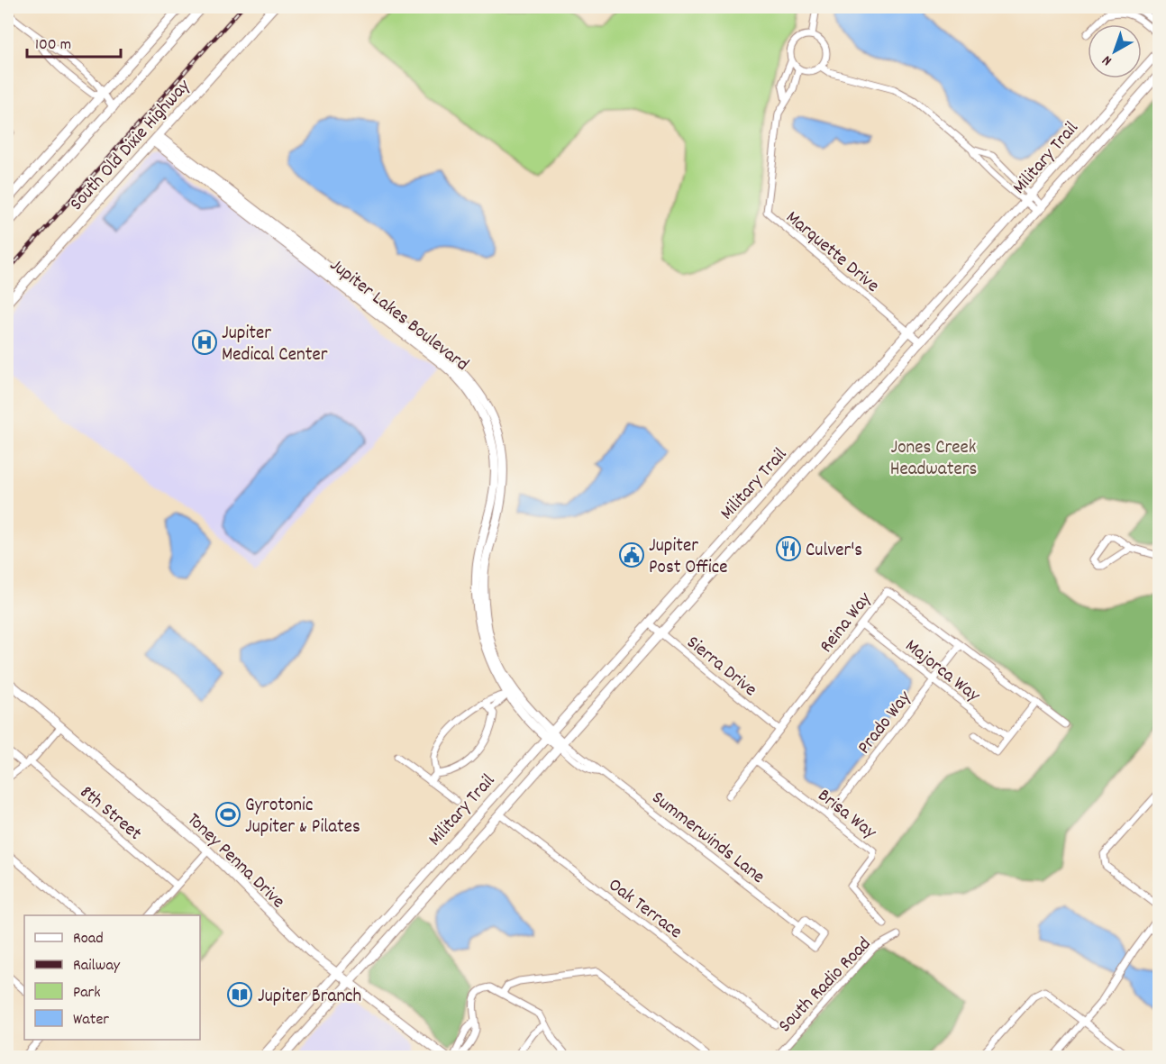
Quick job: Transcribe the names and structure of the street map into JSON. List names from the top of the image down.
{
  "streets": {
    "main road": [
      "South Old Dixie Highway",
      "Military Trail",
      "Jupiter Lakes Boulevard",
      "Toney Penna Drive"
    ],
    "street": [
      "Marquette Drive",
      "Reina Way",
      "Sierra Drive",
      "Majorca Way",
      "Prado Way",
      "8th Street",
      "Brisa Way",
      "Summerwinds Lane",
      "Oak Terrace",
      "South Radio Road"
    ]
  },
  "crossings": [
    ["South Old Dixie Highway", "Jupiter Lakes Boulevard"],
    ["Military Trail", "Marquette Drive"],
    ["Military Trail", "Jupiter Lakes Boulevard"],
    ["Military Trail", "Sierra Drive"],
    ["Military Trail", "Summerwinds Lane"],
    ["Military Trail", "Toney Penna Drive"],
    ["Military Trail", "Oak Terrace"],
    ["Jupiter Lakes Boulevard", "Summerwinds Lane"],
    ["Reina Way", "Sierra Drive"],
    ["Reina Way", "Majorca Way"],
    ["Reina Way", "Prado Way"],
    ["Reina Way", "Brisa Way"],
    ["Majorca Way", "Prado Way"],
    ["Prado Way", "Brisa Way"]
  ],
  "parks": ["Jones Creek Headwaters"],
  "places": {
    "hospital": ["Jupiter Medical Center"],
    "restaurant": ["Culver's"],
    "public building": ["Jupiter Post Office"],
    "sports": ["Gyrotonic Jupiter & Pilates"],
    "library": ["Jupiter Branch"]
  },
  "legend": [
    "Road",
    "Railway",
    "Park",
    "Water"
  ],
  "scale_bar": "100 m",
  "north": "bottom left"
}
